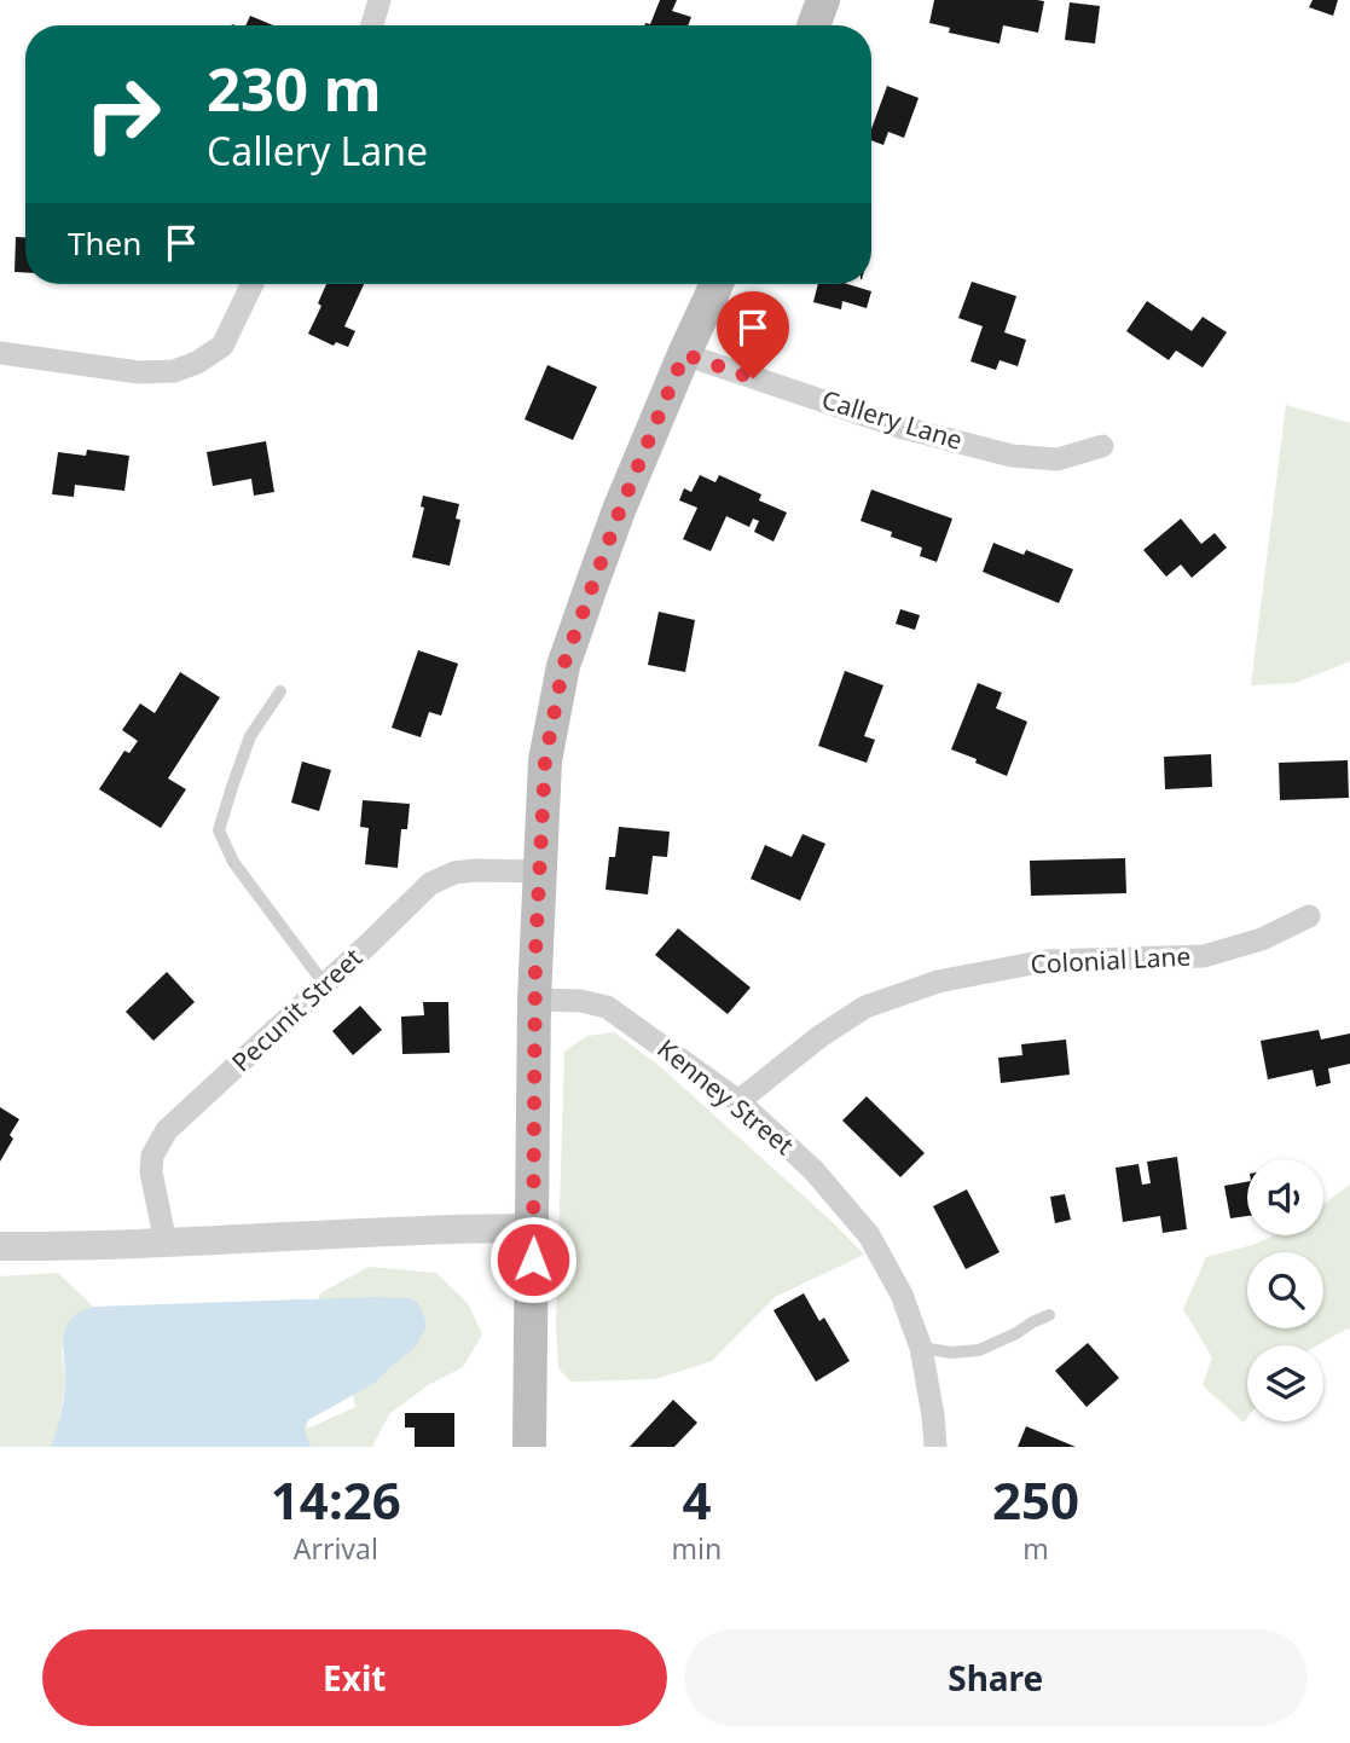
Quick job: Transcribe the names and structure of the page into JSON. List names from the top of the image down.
{
  "streets": {
    "street": [
      "Callery Lane",
      "Colonial Lane",
      "Pecunit Street",
      "Kenney Street"
    ]
  },
  "crossings": [
    ["Colonial Lane", "Kenney Street"]
  ],
  "page": {
    "turn": ["230 m", "Callery Lane"],
    "then": "Then",
    "eta": [
      "14:26",
      "Arrival",
      "4",
      "min",
      "250",
      "m"
    ],
    "buttons": ["Exit", "Share"]
  }
}
